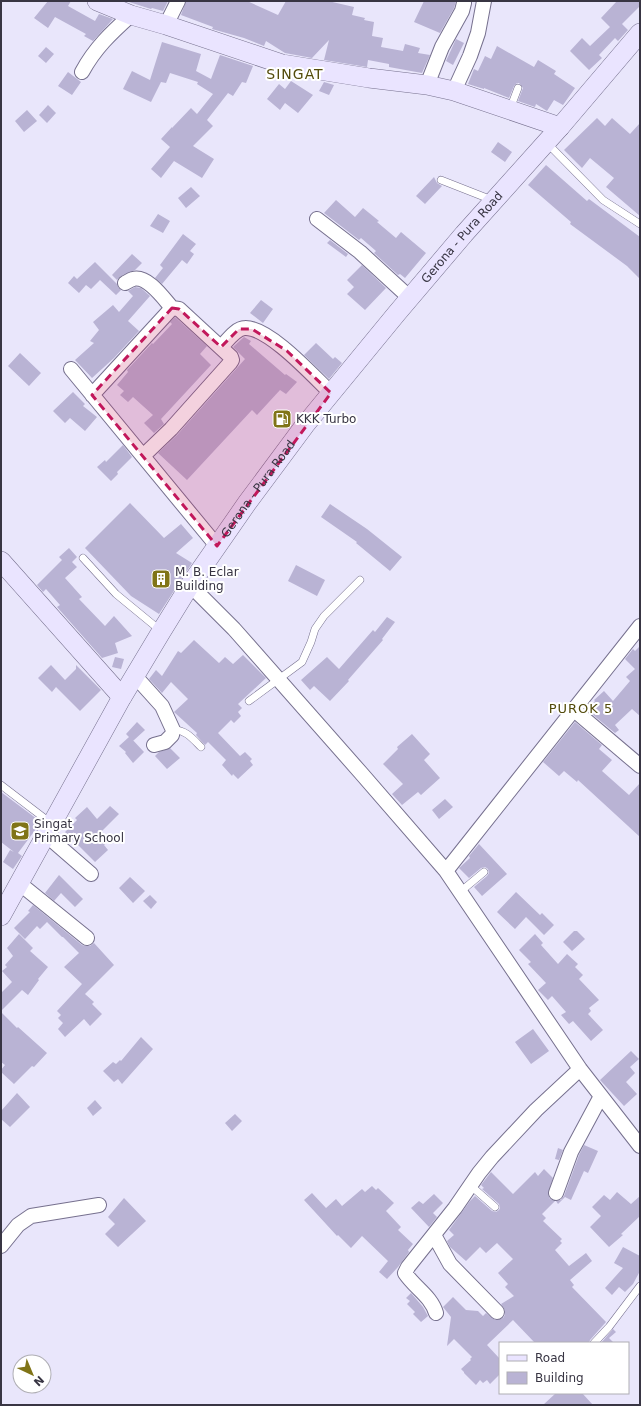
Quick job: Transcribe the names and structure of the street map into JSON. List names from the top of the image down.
{
  "streets": {
    "main road": ["Gerona - Pura Road"]
  },
  "districts": ["SINGAT", "PUROK 5"],
  "places": {
    "fuel station": ["KKK Turbo"],
    "building": ["M. B. Eclar Building"],
    "school or university": ["Singat Primary School"]
  },
  "legend": ["Road", "Building"],
  "north": "bottom right"
}
